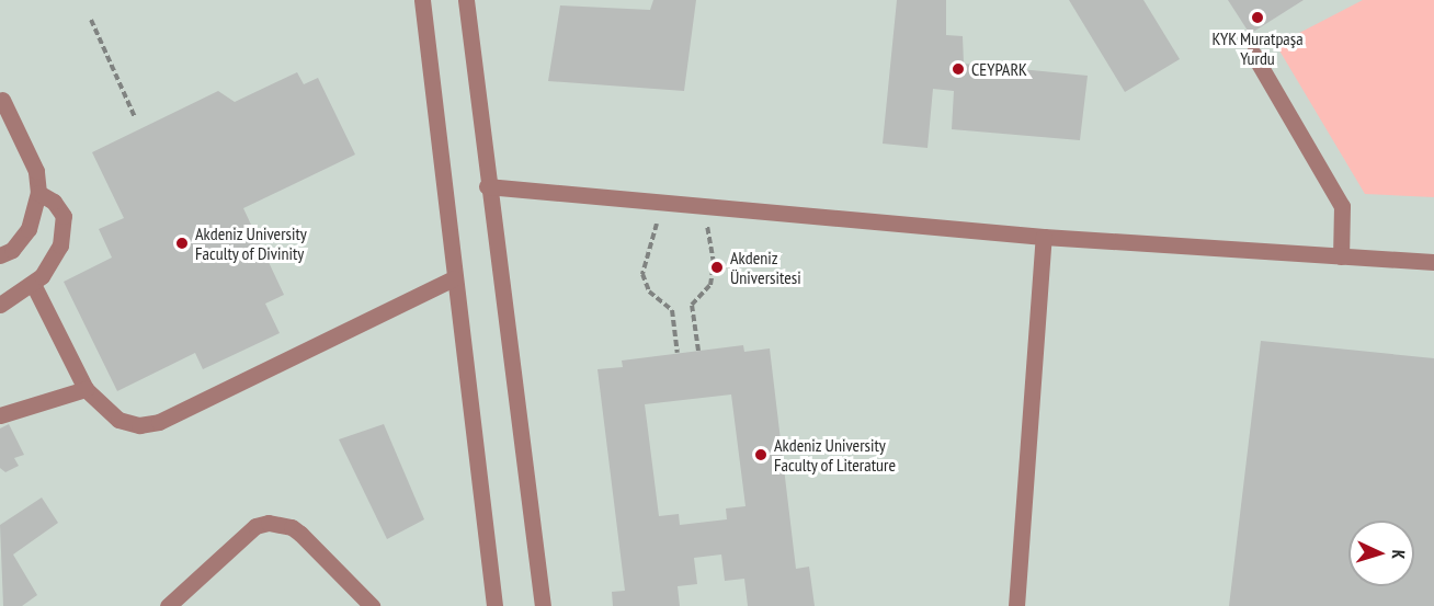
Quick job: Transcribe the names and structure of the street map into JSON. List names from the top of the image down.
{
  "places": [
    "KYK Muratpaşa Yurdu",
    "CEYPARK",
    "Akdeniz University Faculty of Divinity",
    "Akdeniz Üniversitesi",
    "Akdeniz University Faculty of Literature"
  ],
  "north": "right"
}
